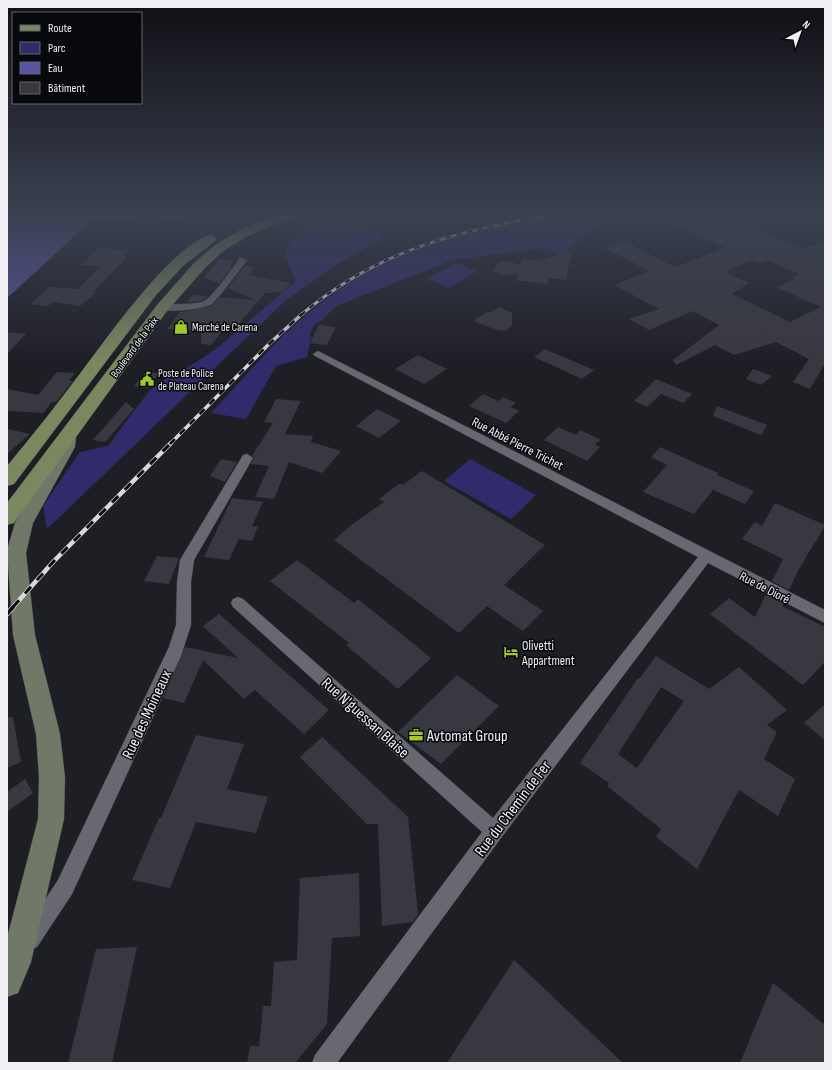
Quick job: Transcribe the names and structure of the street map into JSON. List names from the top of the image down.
{
  "streets": {
    "main road": ["Boulevard de la Paix"],
    "street": [
      "Rue Abbé Pierre Trichet",
      "Rue de Dioré",
      "Rue des Moineaux",
      "Rue N'guessan Blaise",
      "Rue du Chemin de Fer"
    ]
  },
  "crossings": [
    ["Rue Abbé Pierre Trichet", "Rue de Dioré"],
    ["Rue Abbé Pierre Trichet", "Rue du Chemin de Fer"],
    ["Rue de Dioré", "Rue du Chemin de Fer"],
    ["Rue N'guessan Blaise", "Rue du Chemin de Fer"]
  ],
  "places": {
    "shop": ["Marché de Carena"],
    "public building": ["Poste de Police de Plateau Carena"],
    "hotel": ["Olivetti Appartment"],
    "office": ["Avtomat Group"]
  },
  "legend": [
    "Route",
    "Parc",
    "Eau",
    "Bâtiment"
  ],
  "north": "top right"
}
